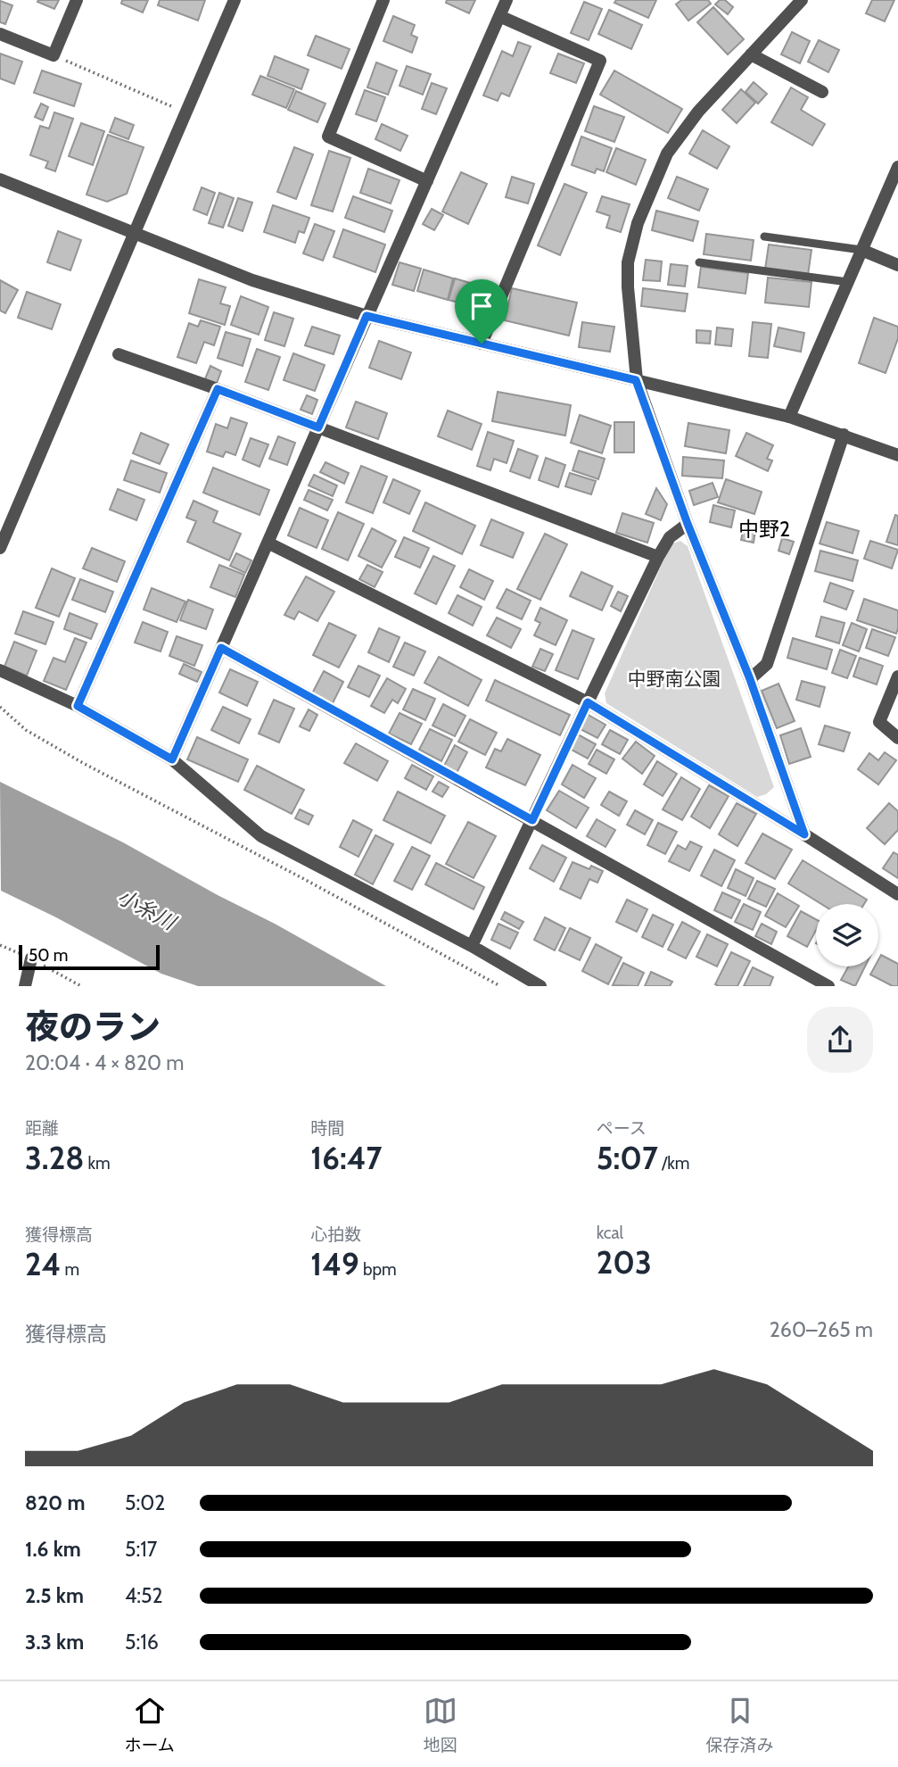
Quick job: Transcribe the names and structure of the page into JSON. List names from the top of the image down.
{
  "districts": ["中野2"],
  "water": ["小糸川"],
  "parks": ["中野南公園"],
  "scale_bar": "50 m",
  "page": {
    "scale": "50 m",
    "heading": ["夜のラン", "20:04 · 4 × 820 m"],
    "stats": [
      ["距離", "3.28 km"],
      ["時間", "16:47"],
      ["ペース", "5:07 /km"],
      ["獲得標高", "24 m"],
      ["心拍数", "149 bpm"],
      ["kcal", "203"]
    ],
    "chart": ["獲得標高", "260–265 m"],
    "list": [
      {
        "name": "820 m",
        "note": "5:02"
      },
      {
        "name": "1.6 km",
        "note": "5:17"
      },
      {
        "name": "2.5 km",
        "note": "4:52"
      },
      {
        "name": "3.3 km",
        "note": "5:16"
      }
    ],
    "tabs": ["ホーム", "地図", "保存済み"]
  }
}
